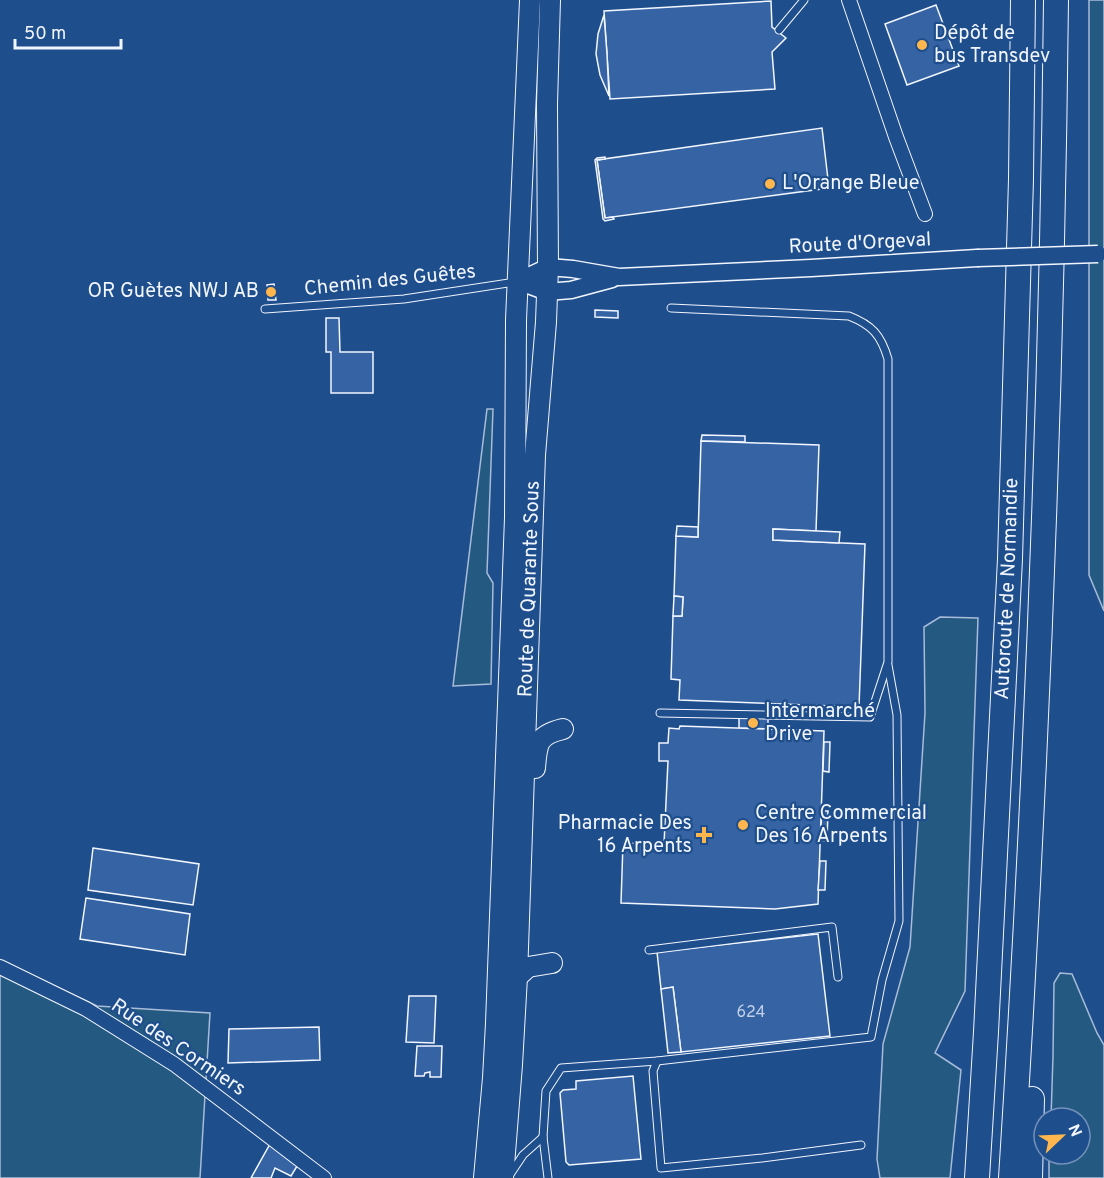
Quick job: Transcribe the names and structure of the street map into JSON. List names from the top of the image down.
{
  "streets": {
    "highway": ["Autoroute de Normandie"],
    "main road": ["Route de Quarante Sous"],
    "street": ["Route d'Orgeval", "Rue des Cormiers"],
    "lane": ["Chemin des Guêtes"]
  },
  "crossings": [
    ["Route d'Orgeval", "Route de Quarante Sous"],
    ["Chemin des Guêtes", "Route de Quarante Sous"]
  ],
  "places": {
    "other": [
      "Dépôt de bus Transdev",
      "L'Orange Bleue",
      "OR Guètes NWJ AB",
      "Intermarché Drive",
      "Centre Commercial Des 16 Arpents"
    ],
    "health": ["Pharmacie Des 16 Arpents"]
  },
  "house_numbers": ["624"],
  "scale_bar": "50 m",
  "north": "top right"
}
